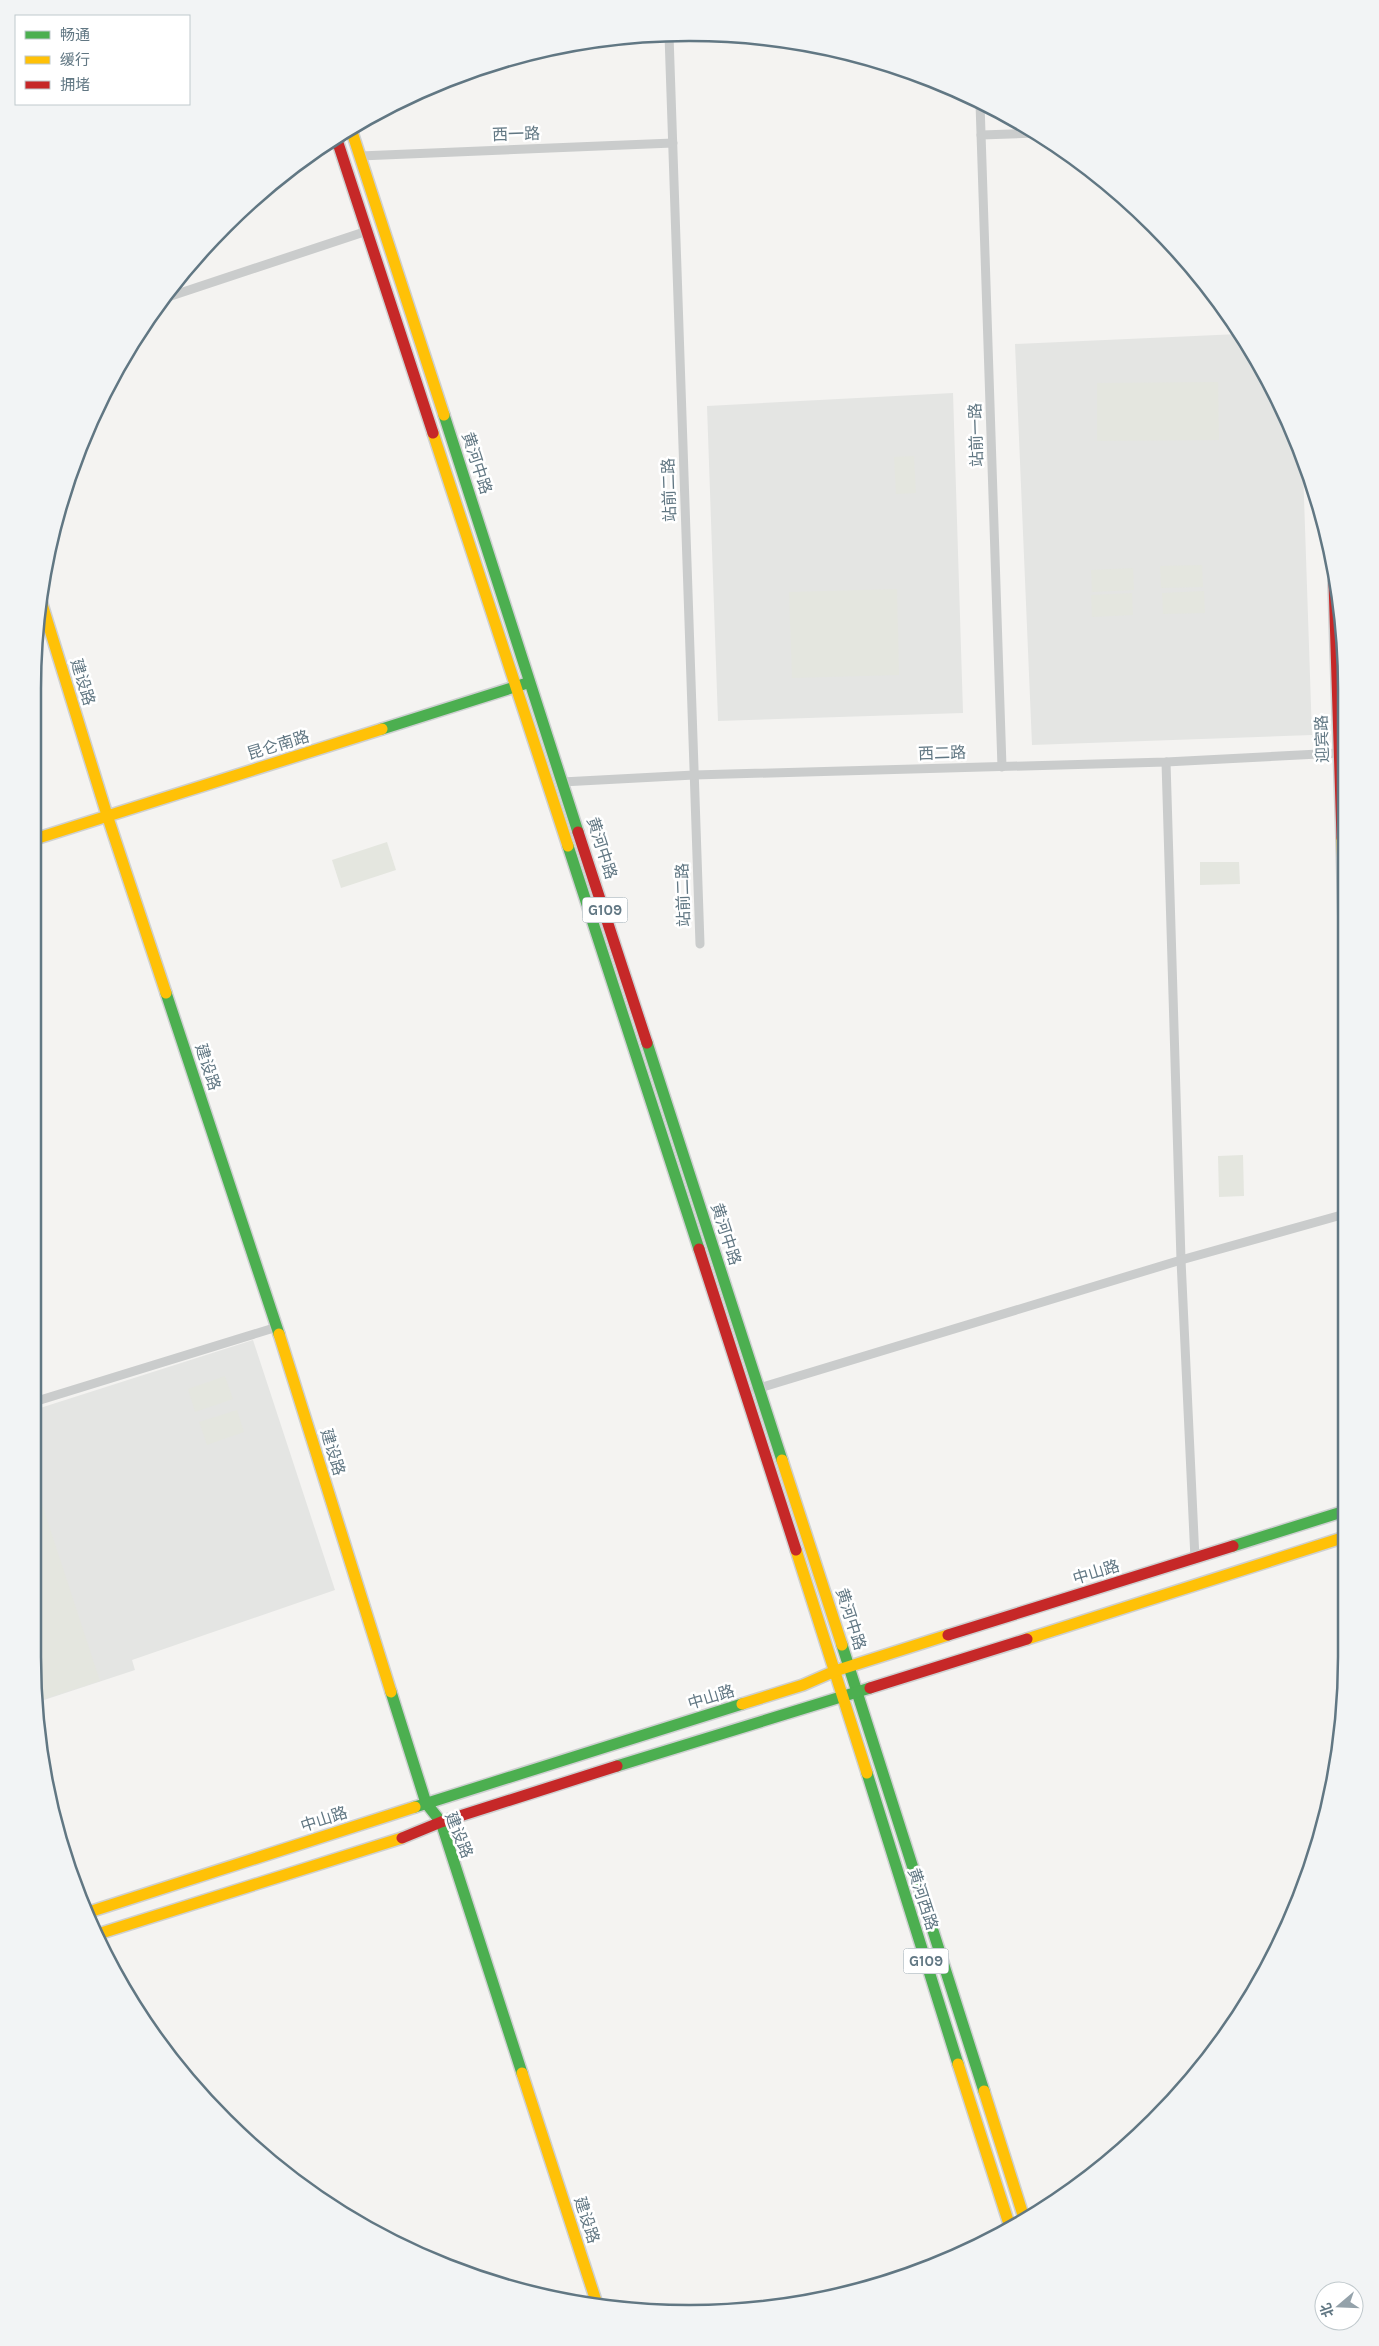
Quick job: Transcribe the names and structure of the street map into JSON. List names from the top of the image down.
{
  "streets": {
    "main road": [
      "黄河中路",
      "建设路",
      "迎宾路",
      "昆仑南路",
      "G109",
      "中山路",
      "黄河西路"
    ],
    "street": [
      "西一路",
      "站前一路",
      "站前二路",
      "西二路"
    ]
  },
  "crossings": [
    ["西一路", "黄河中路"],
    ["西一路", "站前二路"],
    ["站前一路", "西二路"],
    ["黄河中路", "昆仑南路"],
    ["黄河中路", "西二路"],
    ["黄河中路", "中山路"],
    ["黄河中路", "黄河西路"],
    ["站前二路", "西二路"],
    ["建设路", "昆仑南路"],
    ["建设路", "中山路"],
    ["迎宾路", "西二路"]
  ],
  "legend": ["畅通", "缓行", "拥堵"],
  "north": "left"
}
